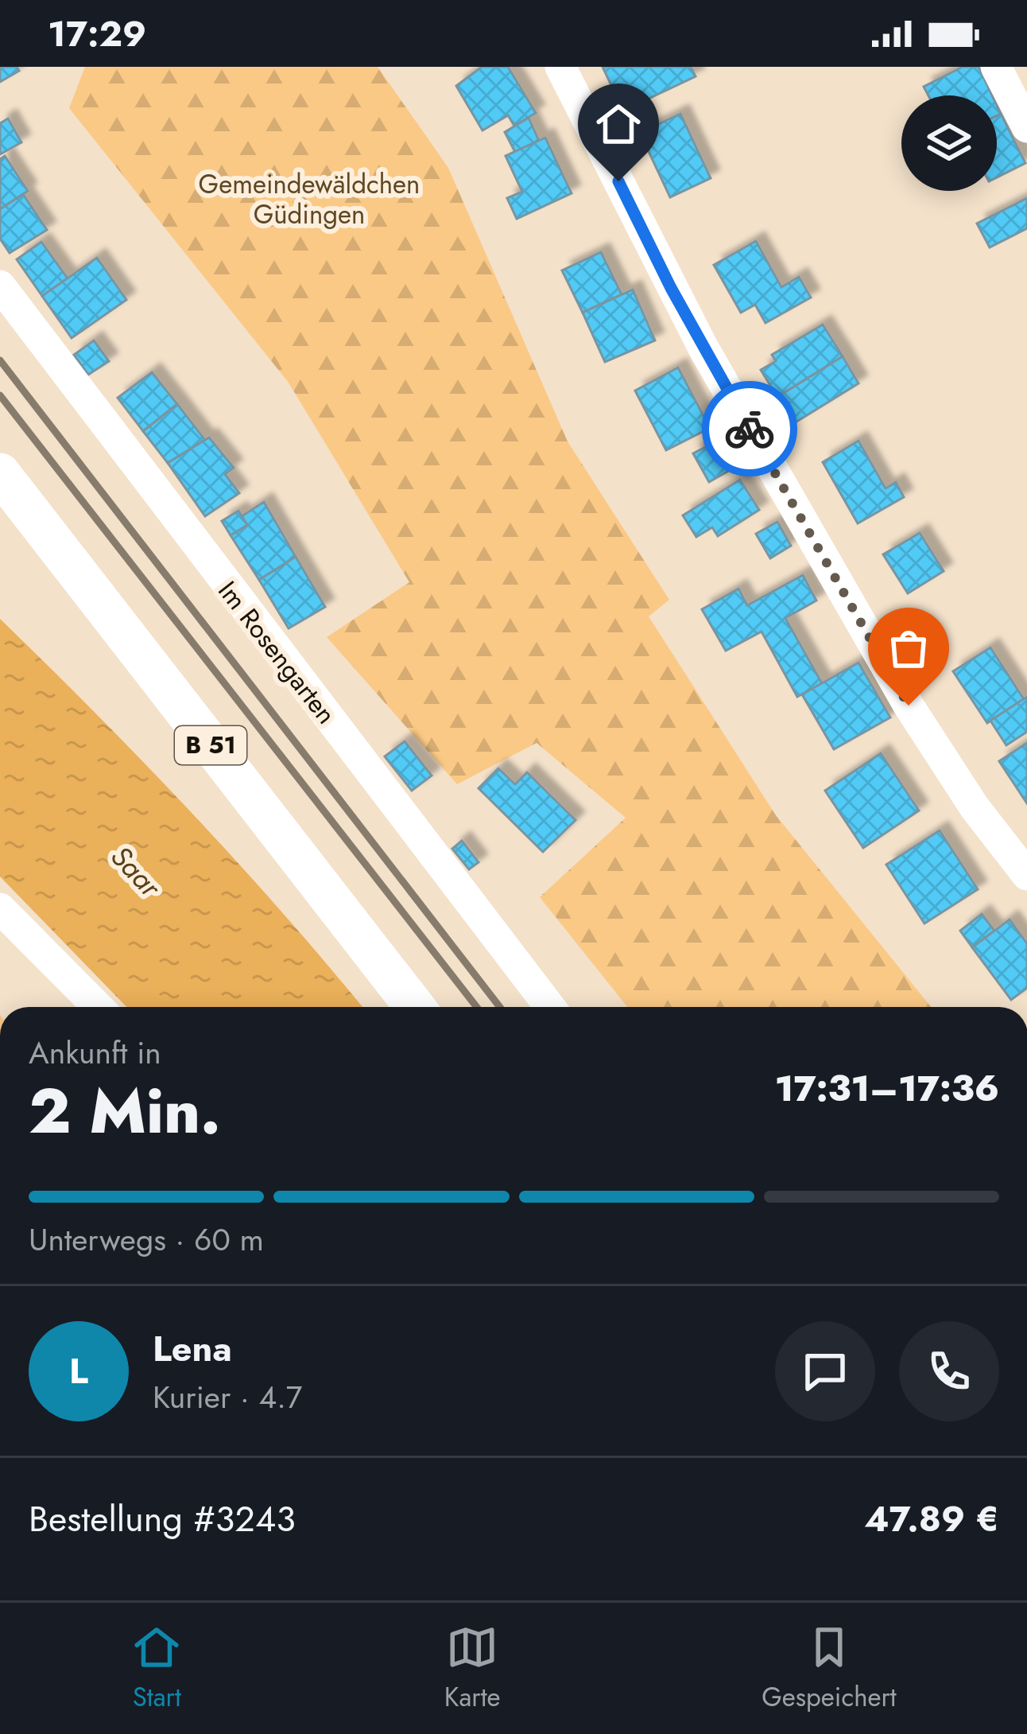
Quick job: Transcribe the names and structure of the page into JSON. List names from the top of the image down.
{
  "streets": {
    "main road": ["B 51"],
    "street": ["Im Rosengarten"]
  },
  "water": ["Saar"],
  "parks": ["Gemeindewäldchen Güdingen"],
  "page": {
    "status": "17:29",
    "heading": ["2 Min.", "Ankunft in", "17:31–17:36"],
    "panel": [
      "Lena",
      "Kurier · 4.7",
      "Bestellung #3243",
      "47.89 €"
    ],
    "bar": "Unterwegs · 60 m",
    "round": "L",
    "tabs": ["Start", "Karte", "Gespeichert"]
  }
}
